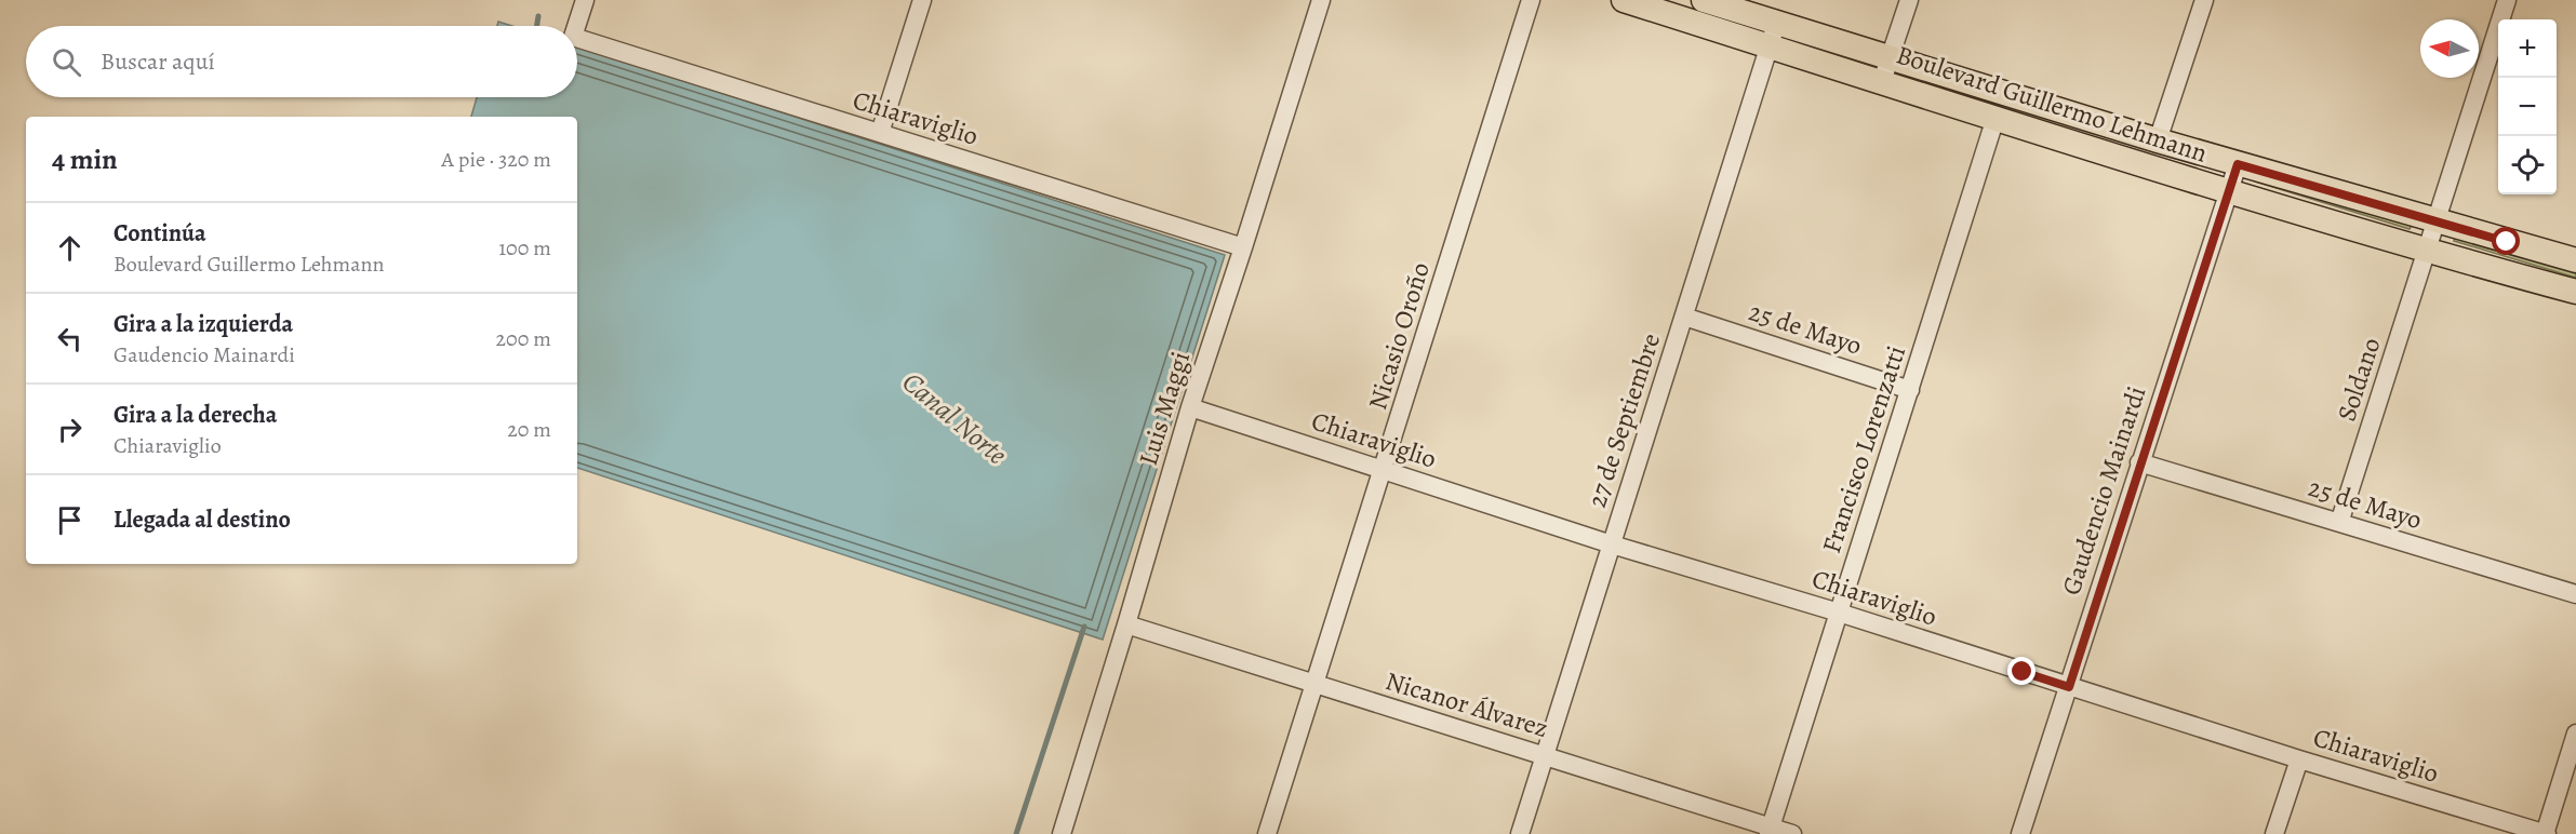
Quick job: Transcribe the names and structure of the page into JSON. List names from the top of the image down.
{
  "streets": {
    "main road": ["Boulevard Guillermo Lehmann"],
    "street": [
      "Chiaraviglio",
      "25 de Mayo",
      "Nicasio Oroño",
      "Soldano",
      "Luis Maggi",
      "27 de Septiembre",
      "Francisco Lorenzatti",
      "Gaudencio Mainardi",
      "Nicanor Álvarez"
    ]
  },
  "crossings": [
    ["Boulevard Guillermo Lehmann", "Soldano"],
    ["Boulevard Guillermo Lehmann", "27 de Septiembre"],
    ["Boulevard Guillermo Lehmann", "Francisco Lorenzatti"],
    ["Boulevard Guillermo Lehmann", "Gaudencio Mainardi"],
    ["Chiaraviglio", "Nicasio Oroño"],
    ["Chiaraviglio", "Luis Maggi"],
    ["Chiaraviglio", "27 de Septiembre"],
    ["Chiaraviglio", "Francisco Lorenzatti"],
    ["Chiaraviglio", "Gaudencio Mainardi"],
    ["25 de Mayo", "Soldano"],
    ["25 de Mayo", "27 de Septiembre"],
    ["25 de Mayo", "Francisco Lorenzatti"],
    ["25 de Mayo", "Gaudencio Mainardi"],
    ["Nicasio Oroño", "Nicanor Álvarez"],
    ["Luis Maggi", "Nicanor Álvarez"],
    ["27 de Septiembre", "Nicanor Álvarez"],
    ["Francisco Lorenzatti", "Nicanor Álvarez"]
  ],
  "water": ["Canal Norte"],
  "north": "left",
  "page": {
    "map_buttons": ["+", "−"],
    "search": "Buscar aquí",
    "heading": ["4 min", "A pie · 320 m"],
    "list": [
      ["Continúa", "Boulevard Guillermo Lehmann", "100 m"],
      ["Gira a la izquierda", "Gaudencio Mainardi", "200 m"],
      ["Gira a la derecha", "Chiaraviglio", "20 m"],
      "Llegada al destino"
    ]
  }
}
